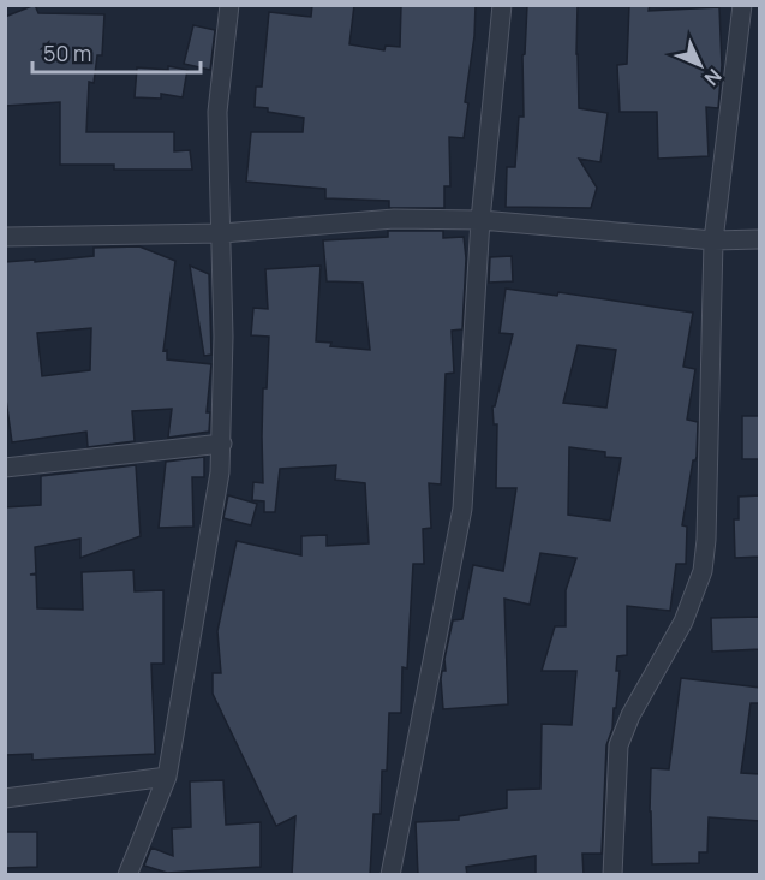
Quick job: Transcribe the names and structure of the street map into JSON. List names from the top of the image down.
{
  "scale_bar": "50 m",
  "north": "bottom right"
}
